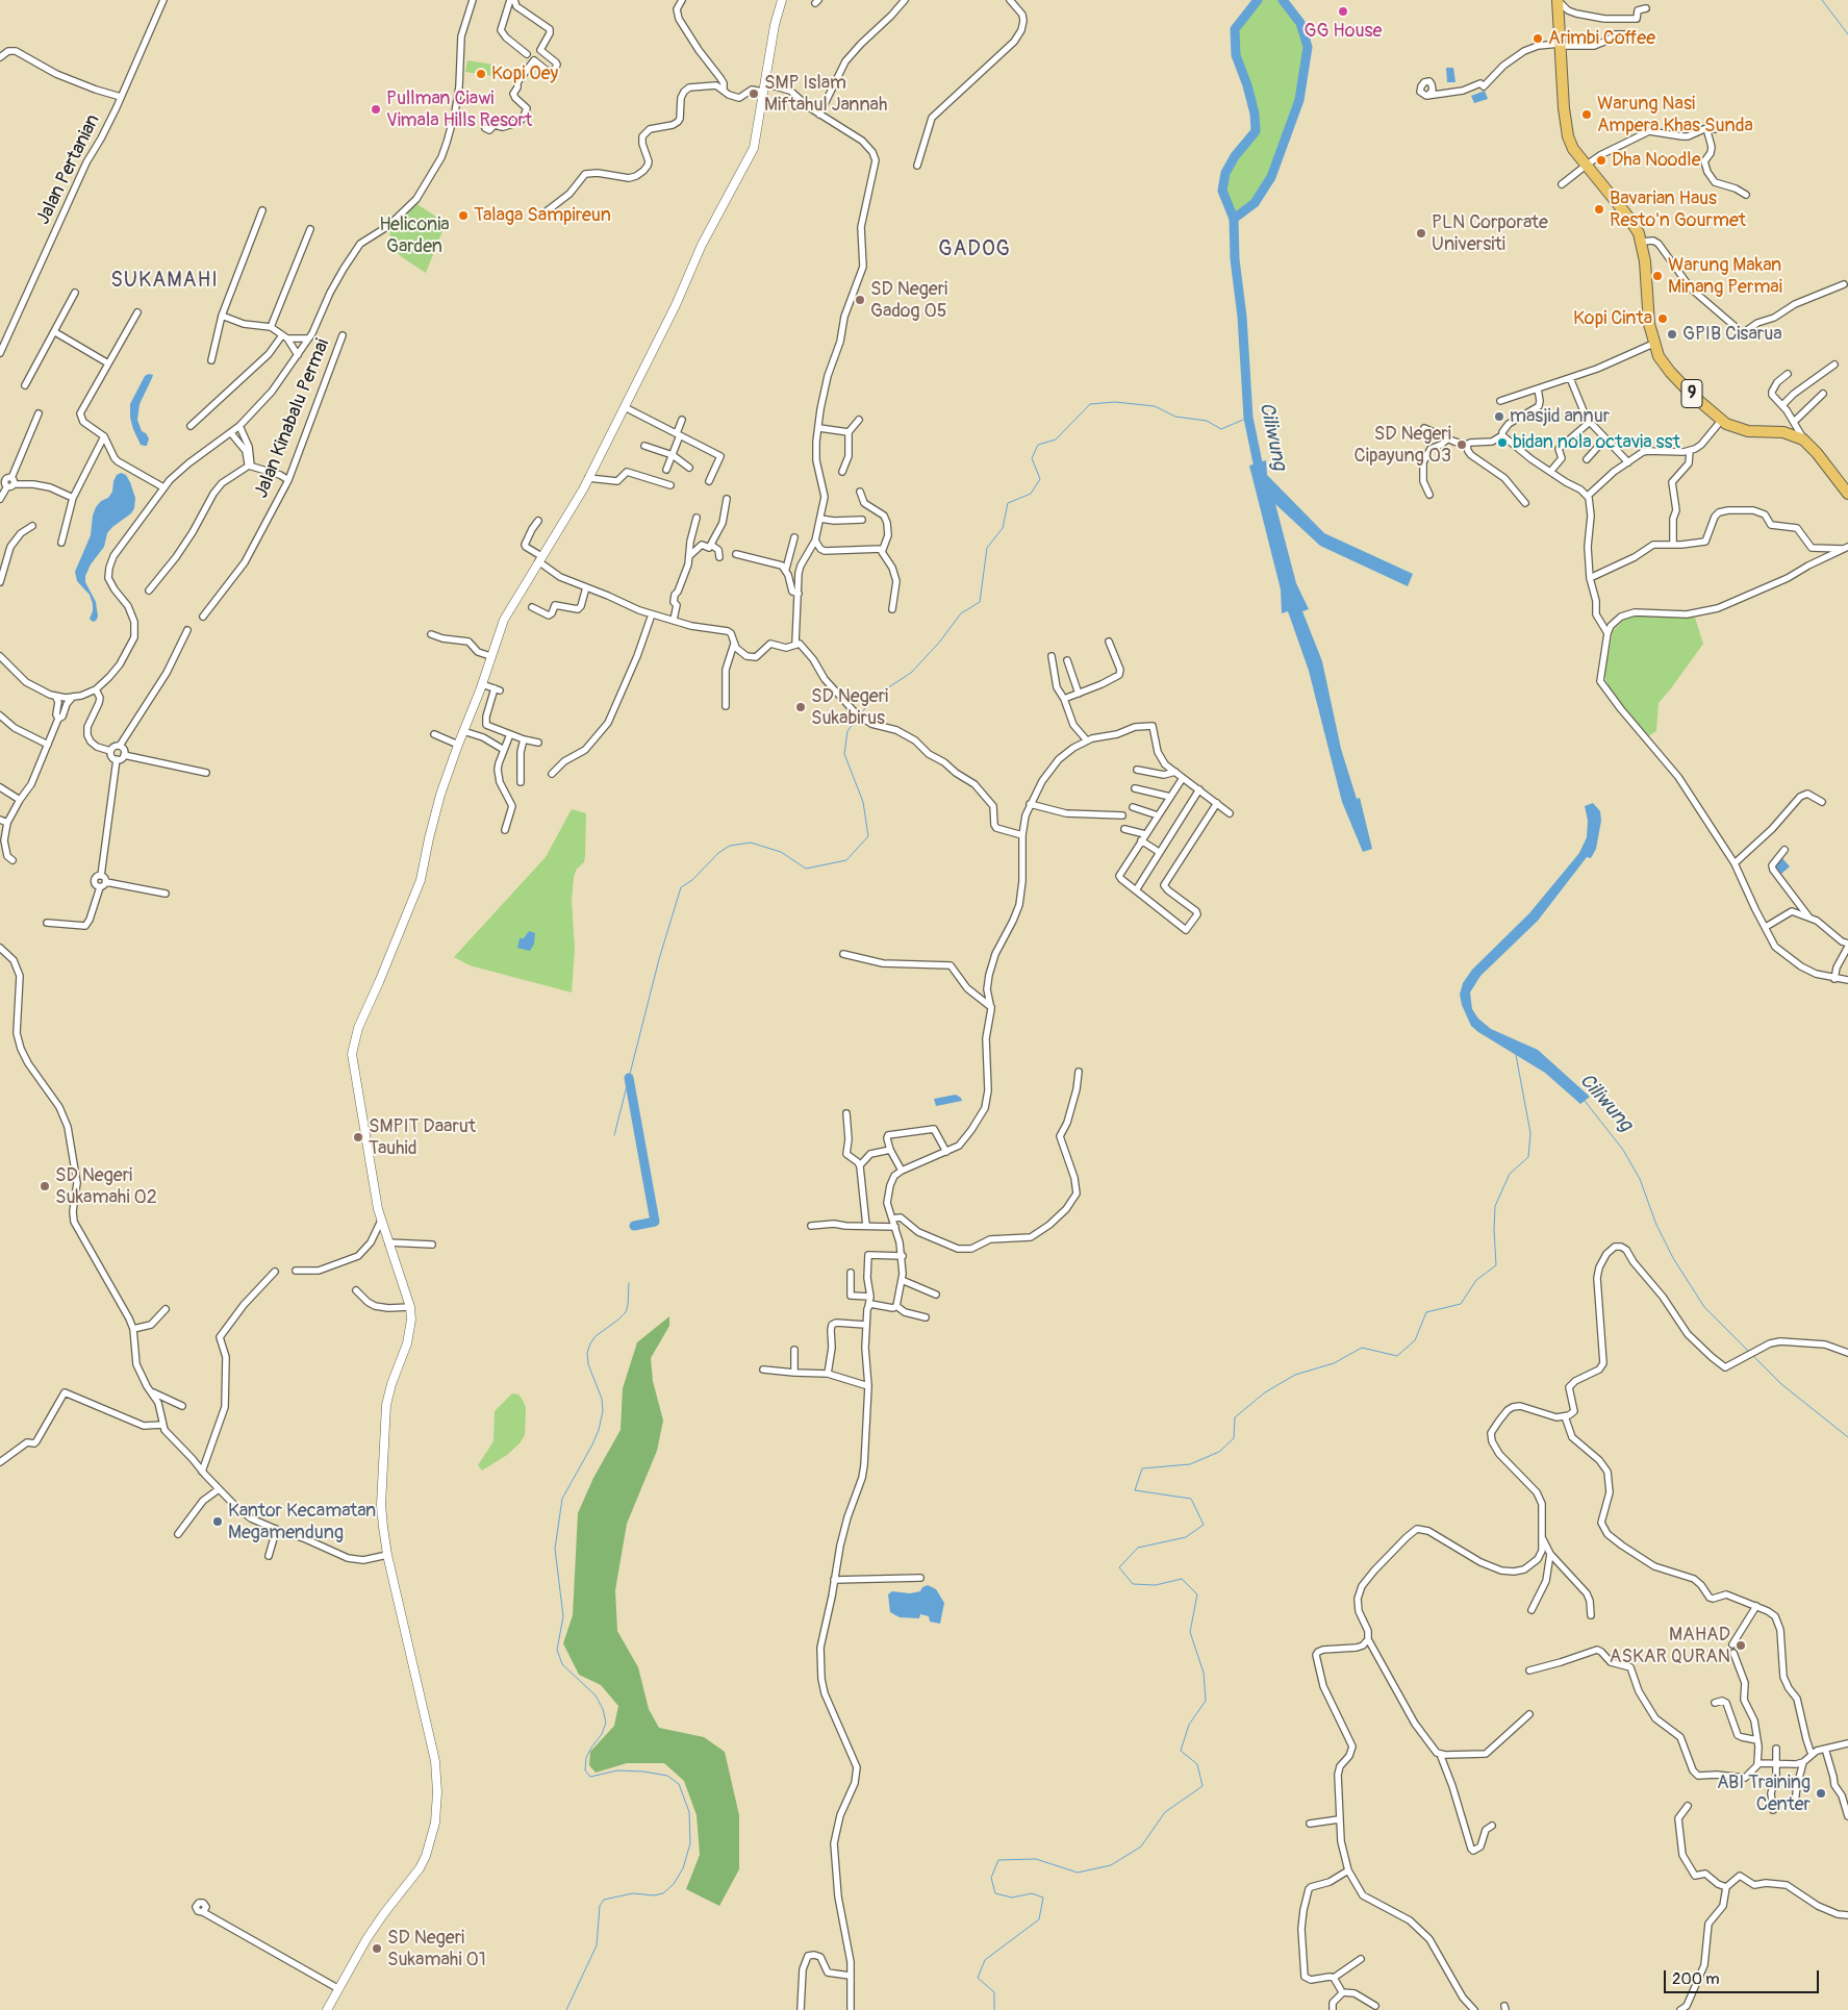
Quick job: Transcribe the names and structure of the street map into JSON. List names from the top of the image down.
{
  "streets": {
    "highway": ["9"],
    "street": ["Jalan Pertanian", "Jalan Kinabalu Permai"]
  },
  "districts": ["GADOG", "SUKAMAHI"],
  "water": ["Ciliwung"],
  "parks": ["Heliconia Garden"],
  "places": [
    "GG House",
    "Arimbi Coffee",
    "Kopi Oey",
    "SMP Islam Miftahul Jannah",
    "Pullman Ciawi Vimala Hills Resort",
    "Warung Nasi Ampera Khas Sunda",
    "Dha Noodle",
    "Bavarian Haus Resto'n Gourmet",
    "Talaga Sampireun",
    "PLN Corporate Universiti",
    "Warung Makan Minang Permai",
    "SD Negeri Gadog 05",
    "Kopi Cinta",
    "GPIB Cisarua",
    "masjid annur",
    "bidan nola octavia sst",
    "SD Negeri Cipayung 03",
    "SD Negeri Sukabirus",
    "SMPIT Daarut Tauhid",
    "SD Negeri Sukamahi 02",
    "Kantor Kecamatan Megamendung",
    "MAHAD ASKAR QURAN",
    "ABI Training Center",
    "SD Negeri Sukamahi 01"
  ],
  "scale_bar": "200 m"
}
